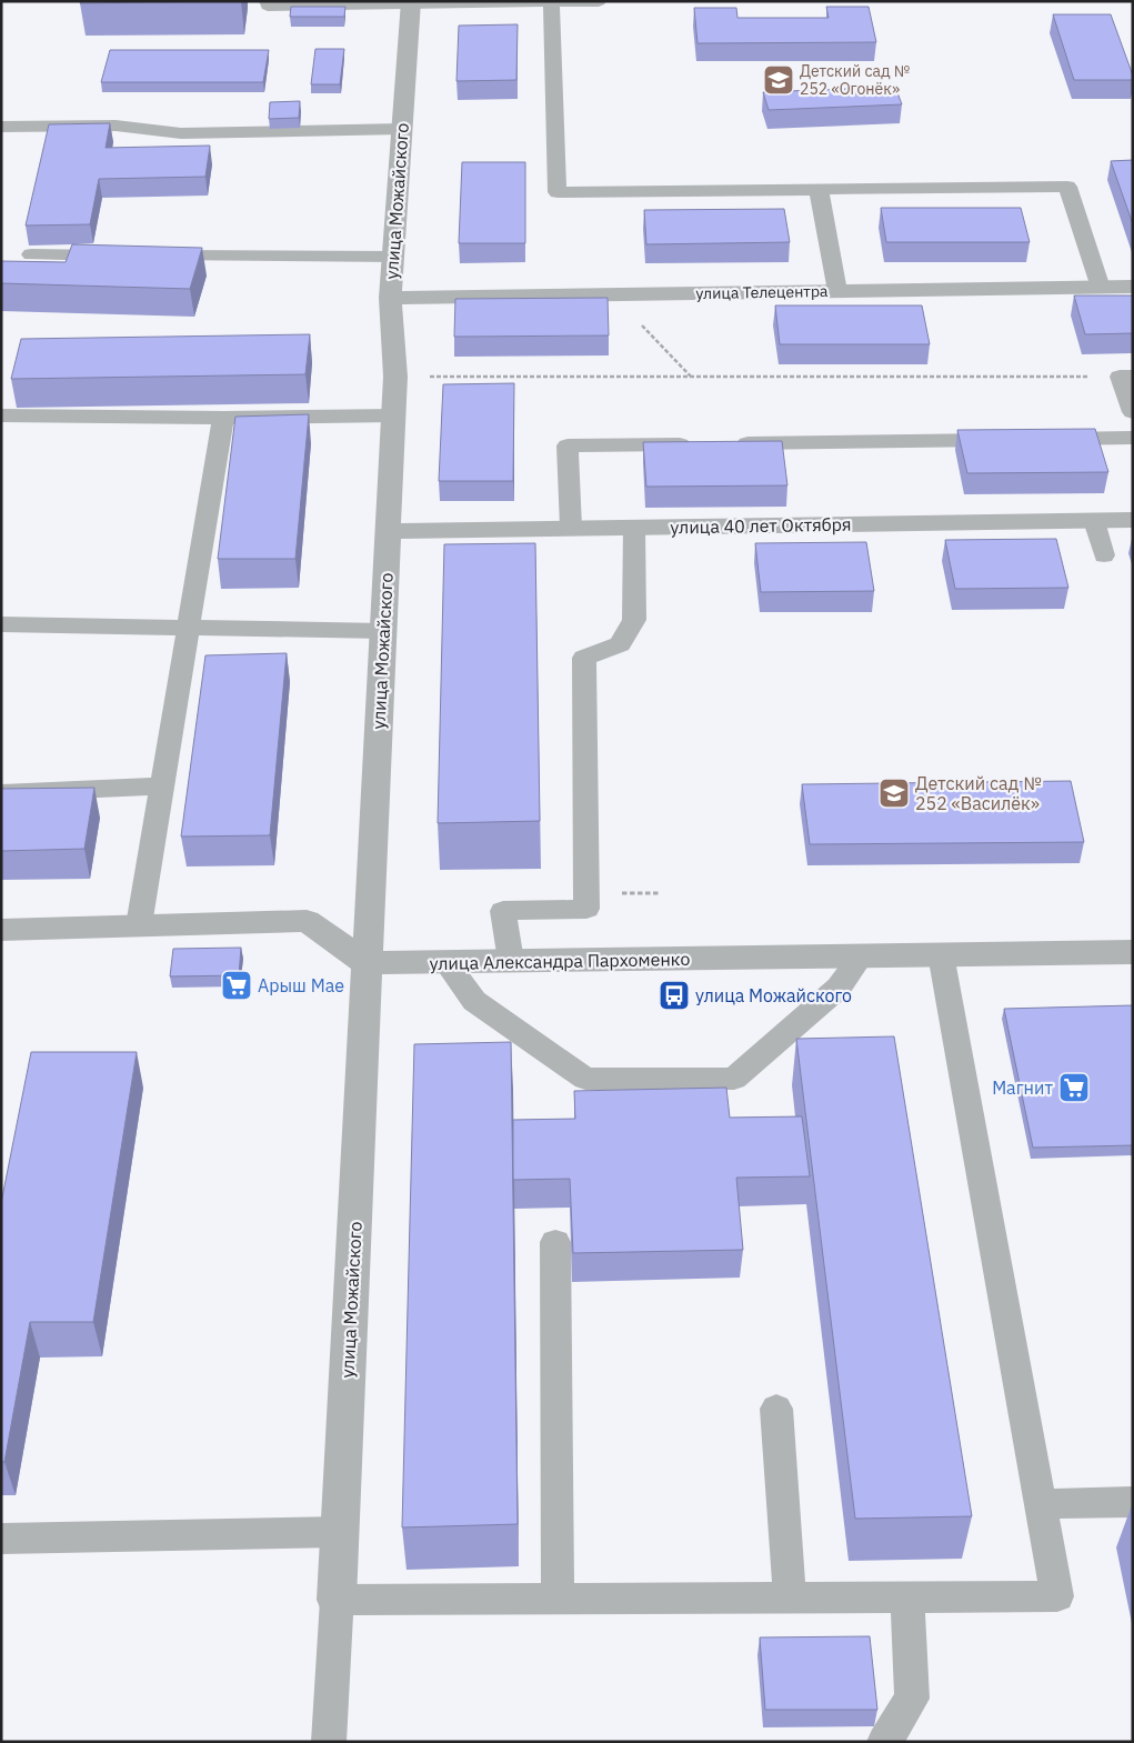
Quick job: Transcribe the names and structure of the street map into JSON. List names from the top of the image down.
{
  "streets": {
    "street": [
      "улица Можайского",
      "улица Телецентра",
      "улица 40 лет Октября",
      "улица Александра Пархоменко"
    ]
  },
  "crossings": [
    ["улица Можайского", "улица Телецентра"],
    ["улица Можайского", "улица 40 лет Октября"],
    ["улица Можайского", "улица Александра Пархоменко"]
  ],
  "places": {
    "school or university": ["Детский сад № 252 «Огонёк»", "Детский сад № 252 «Василёк»"],
    "supermarket": ["Арыш Мае", "Магнит"],
    "bus stop": ["улица Можайского"]
  }
}
